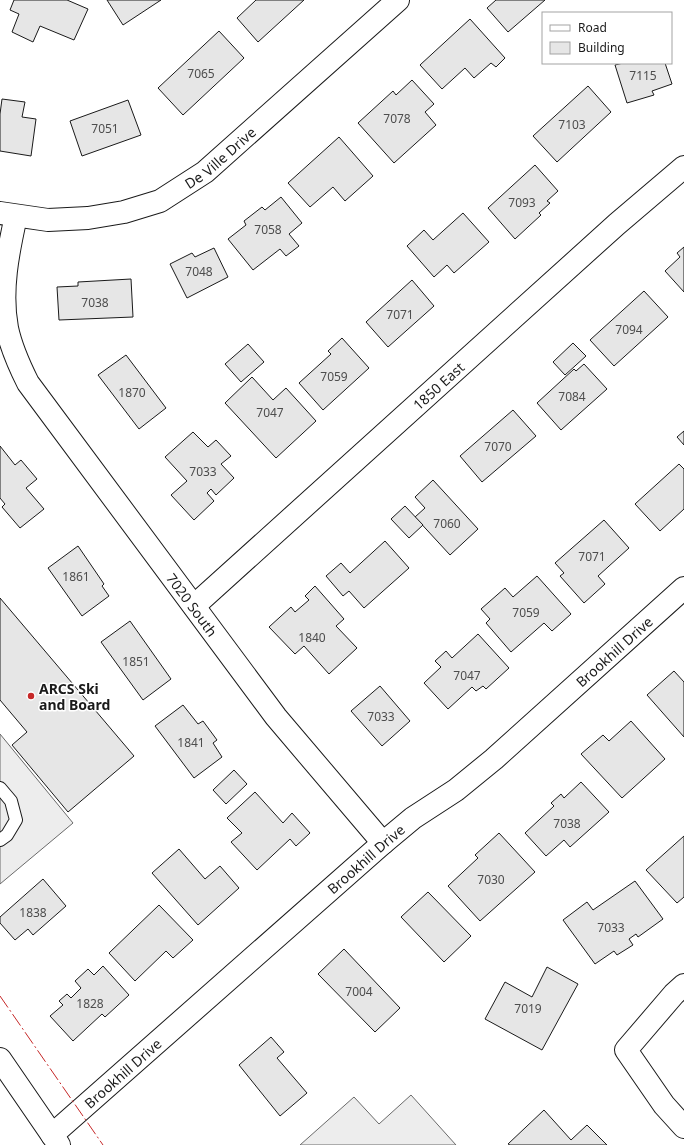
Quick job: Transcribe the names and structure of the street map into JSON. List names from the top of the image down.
{
  "streets": {
    "street": [
      "De Ville Drive",
      "1850 East",
      "7020 South",
      "Brookhill Drive"
    ]
  },
  "crossings": [
    ["De Ville Drive", "7020 South"],
    ["1850 East", "7020 South"],
    ["7020 South", "Brookhill Drive"]
  ],
  "places": ["ARCS Ski and Board"],
  "house_numbers": [
    "7065",
    "7115",
    "7078",
    "7103",
    "7051",
    "7093",
    "7058",
    "7048",
    "7038",
    "7071",
    "7094",
    "7059",
    "1870",
    "7084",
    "7047",
    "7070",
    "7033",
    "7060",
    "7071",
    "1861",
    "7059",
    "1840",
    "1851",
    "7047",
    "7033",
    "1841",
    "7038",
    "7030",
    "1838",
    "7033",
    "7004",
    "1828",
    "7019"
  ],
  "legend": ["Road", "Building"]
}
